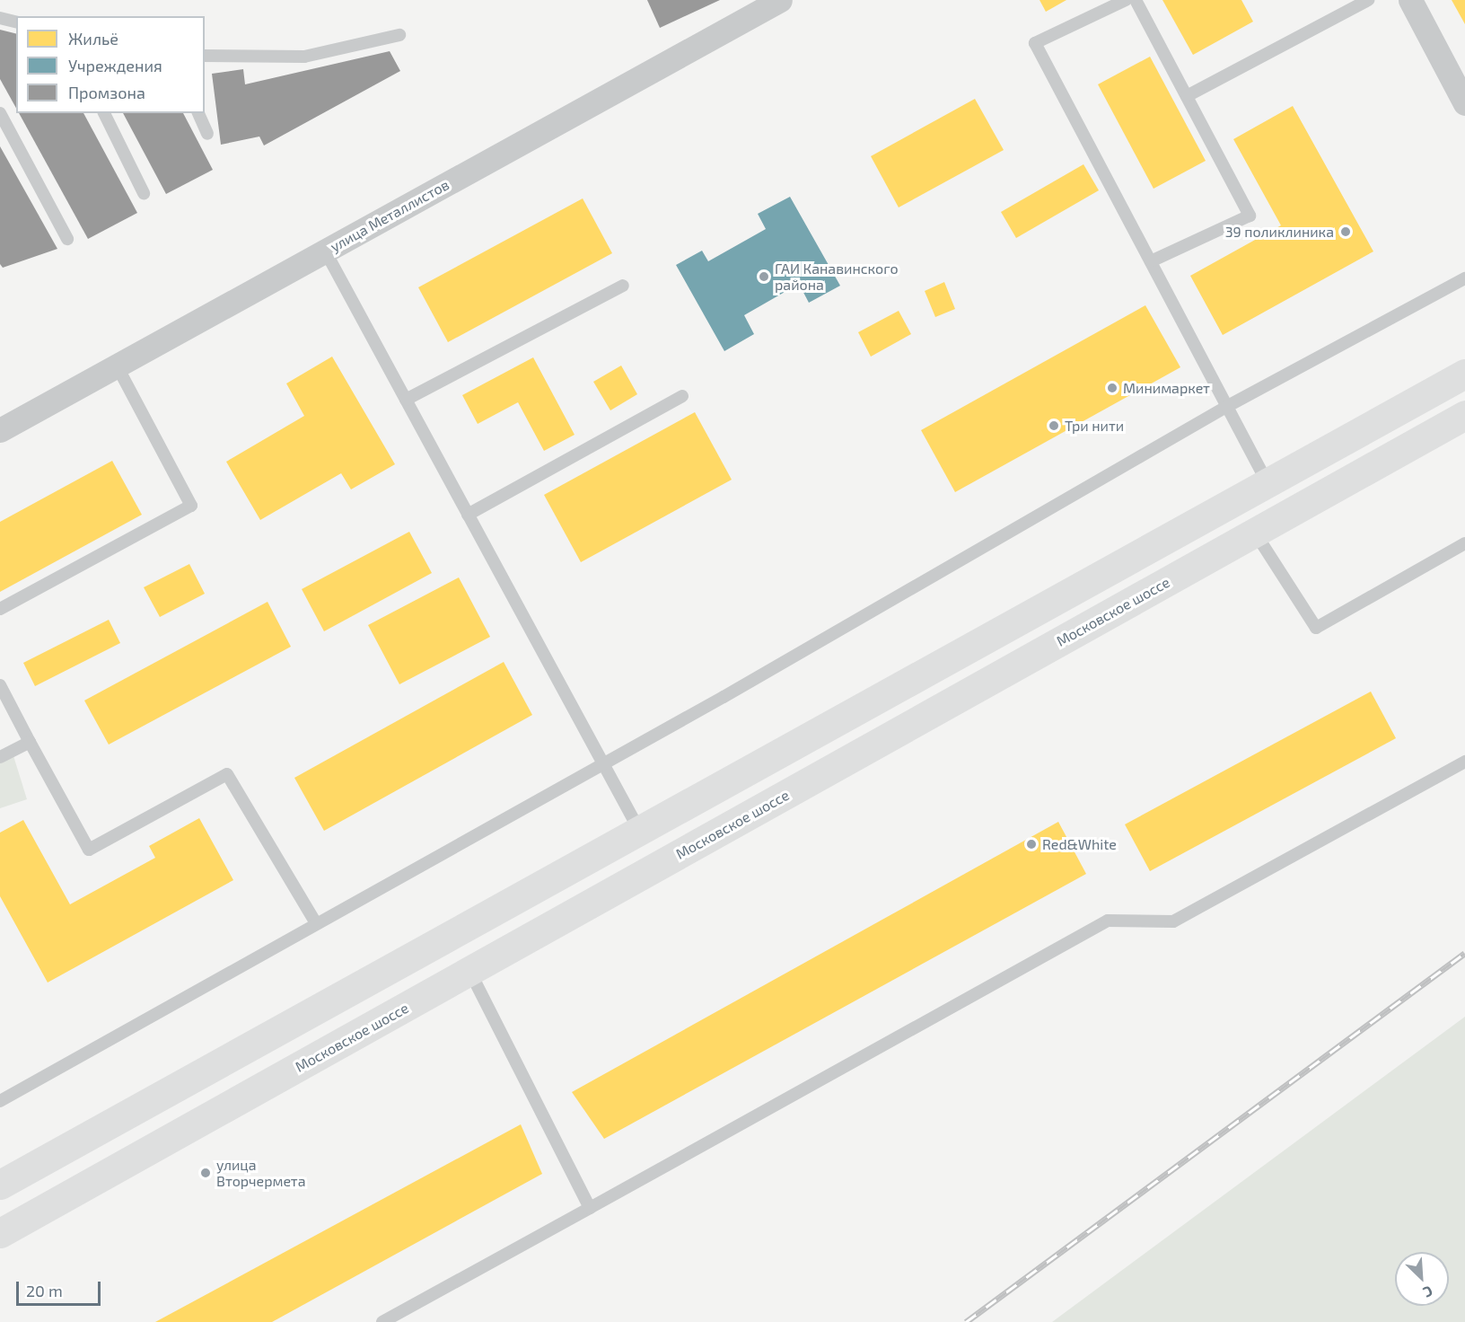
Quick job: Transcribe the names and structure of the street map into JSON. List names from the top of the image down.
{
  "streets": {
    "main road": ["Московское шоссе"],
    "street": ["улица Металлистов"]
  },
  "places": [
    "39 поликлиника",
    "ГАИ Канавинского района",
    "Минимаркет",
    "Три нити",
    "Red&White",
    "улица Вторчермета"
  ],
  "legend": ["Жильё", "Учреждения", "Промзона"],
  "scale_bar": "20 m",
  "north": "bottom right"
}
